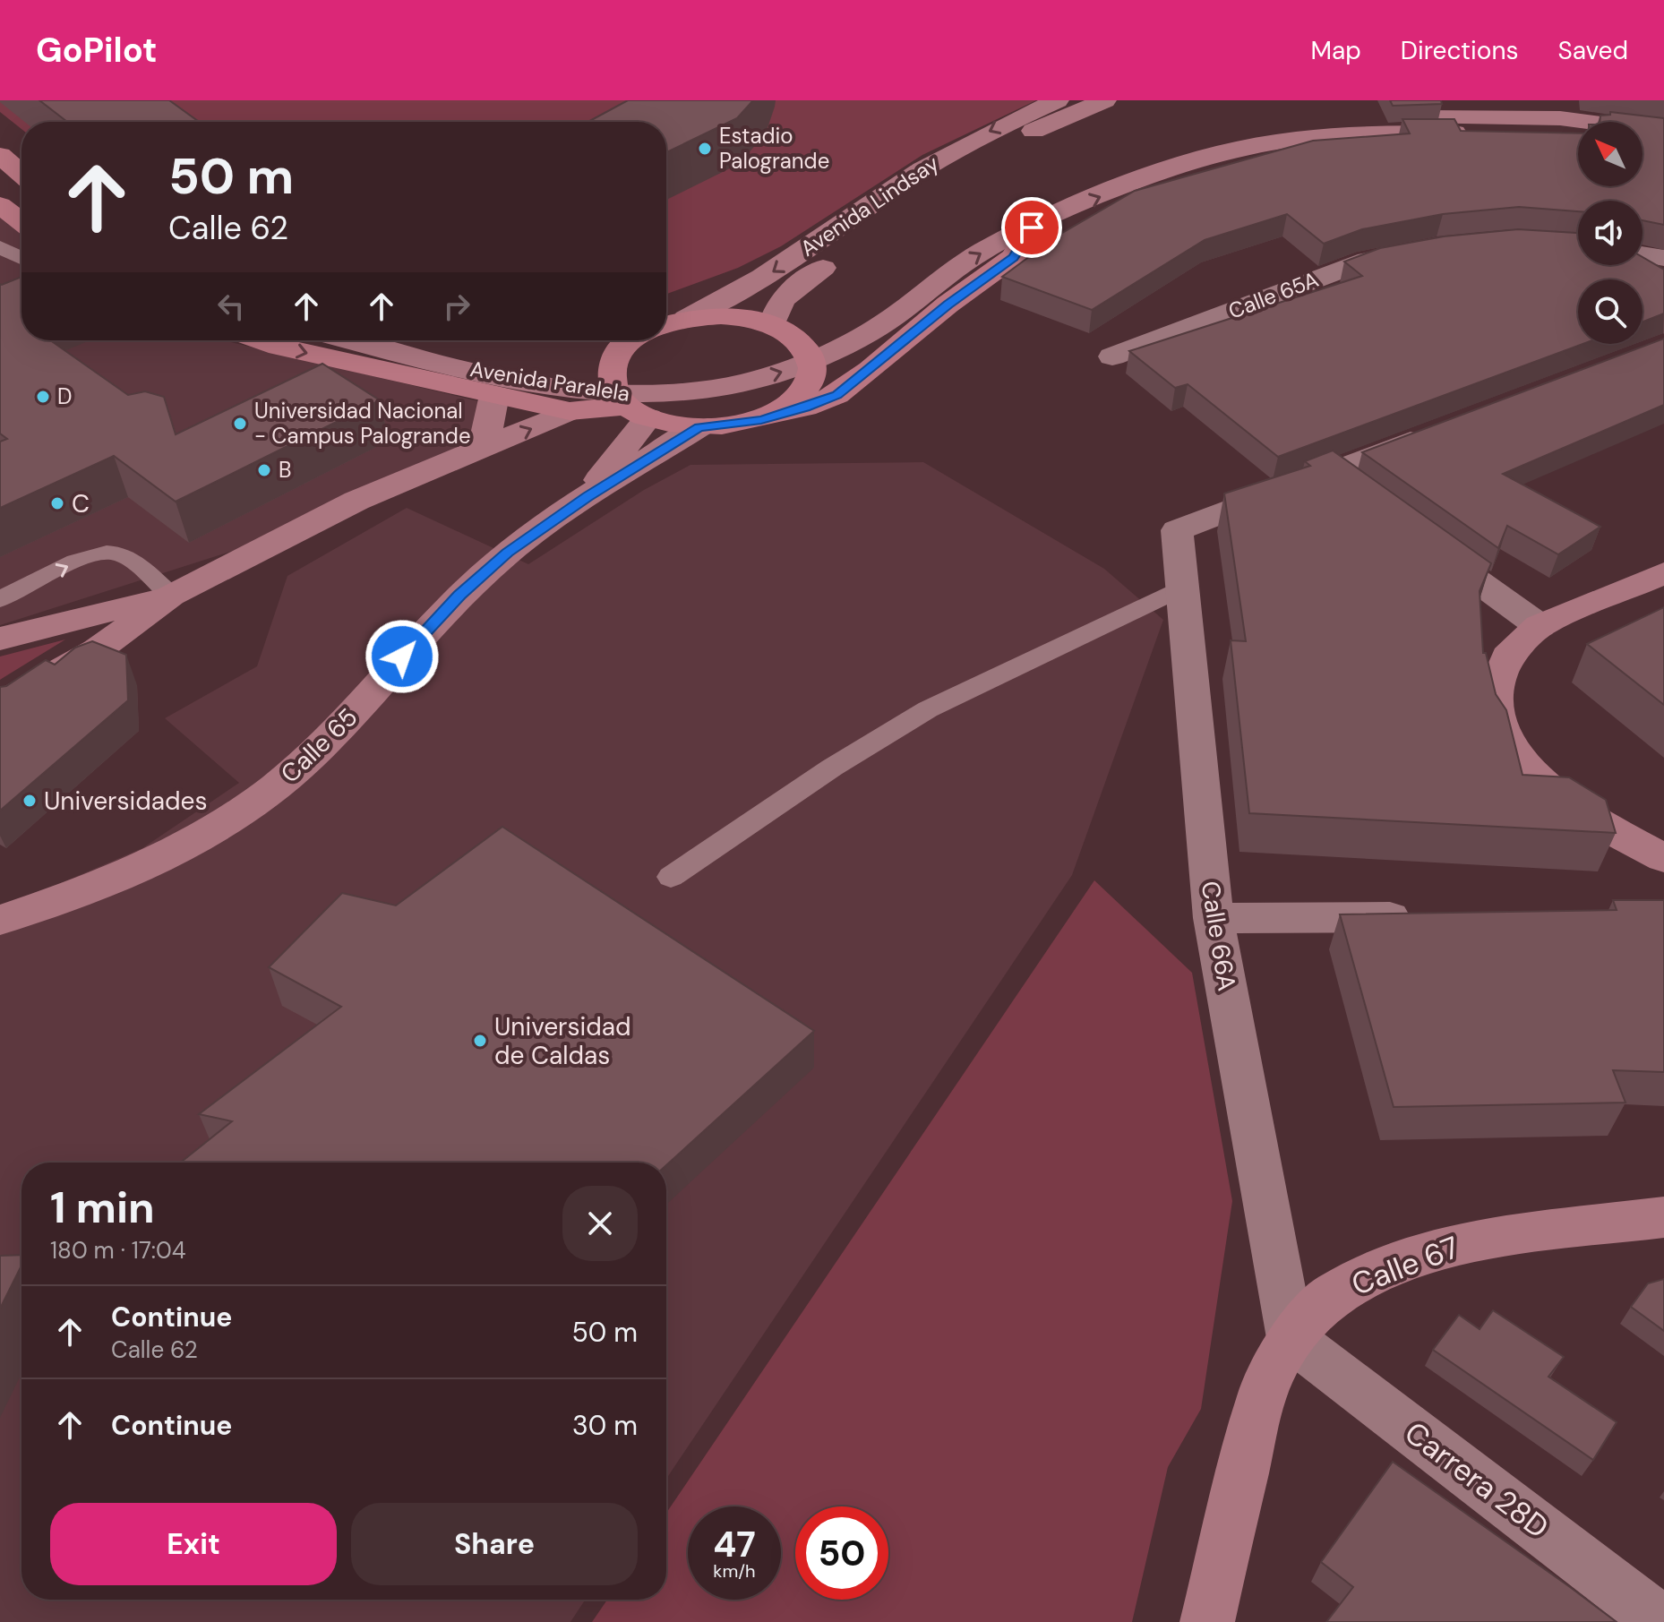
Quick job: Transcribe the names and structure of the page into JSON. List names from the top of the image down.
{
  "streets": {
    "main road": [
      "Avenida Lindsay",
      "Avenida Paralela",
      "Calle 65",
      "Calle 67"
    ],
    "street": ["Calle 65A", "Calle 66A", "Carrera 28D"]
  },
  "crossings": [
    ["Calle 66A", "Calle 67"],
    ["Calle 66A", "Carrera 28D"],
    ["Calle 67", "Carrera 28D"]
  ],
  "places": [
    "Estadio Palogrande",
    "D",
    "Universidad Nacional - Campus Palogrande",
    "B",
    "C",
    "Universidades",
    "Universidad de Caldas"
  ],
  "north": "top left",
  "page": {
    "header": "GoPilot",
    "nav": ["Map", "Directions", "Saved"],
    "turn": ["50 m", "Calle 62"],
    "heading": ["1 min", "180 m · 17:04"],
    "list": [
      {
        "name": "Continue",
        "note": "Calle 62",
        "value": "50 m"
      },
      {
        "name": "Continue",
        "value": "30 m"
      }
    ],
    "buttons": ["Exit", "Share"],
    "speed": "47 km/h",
    "limit": "50"
  }
}
